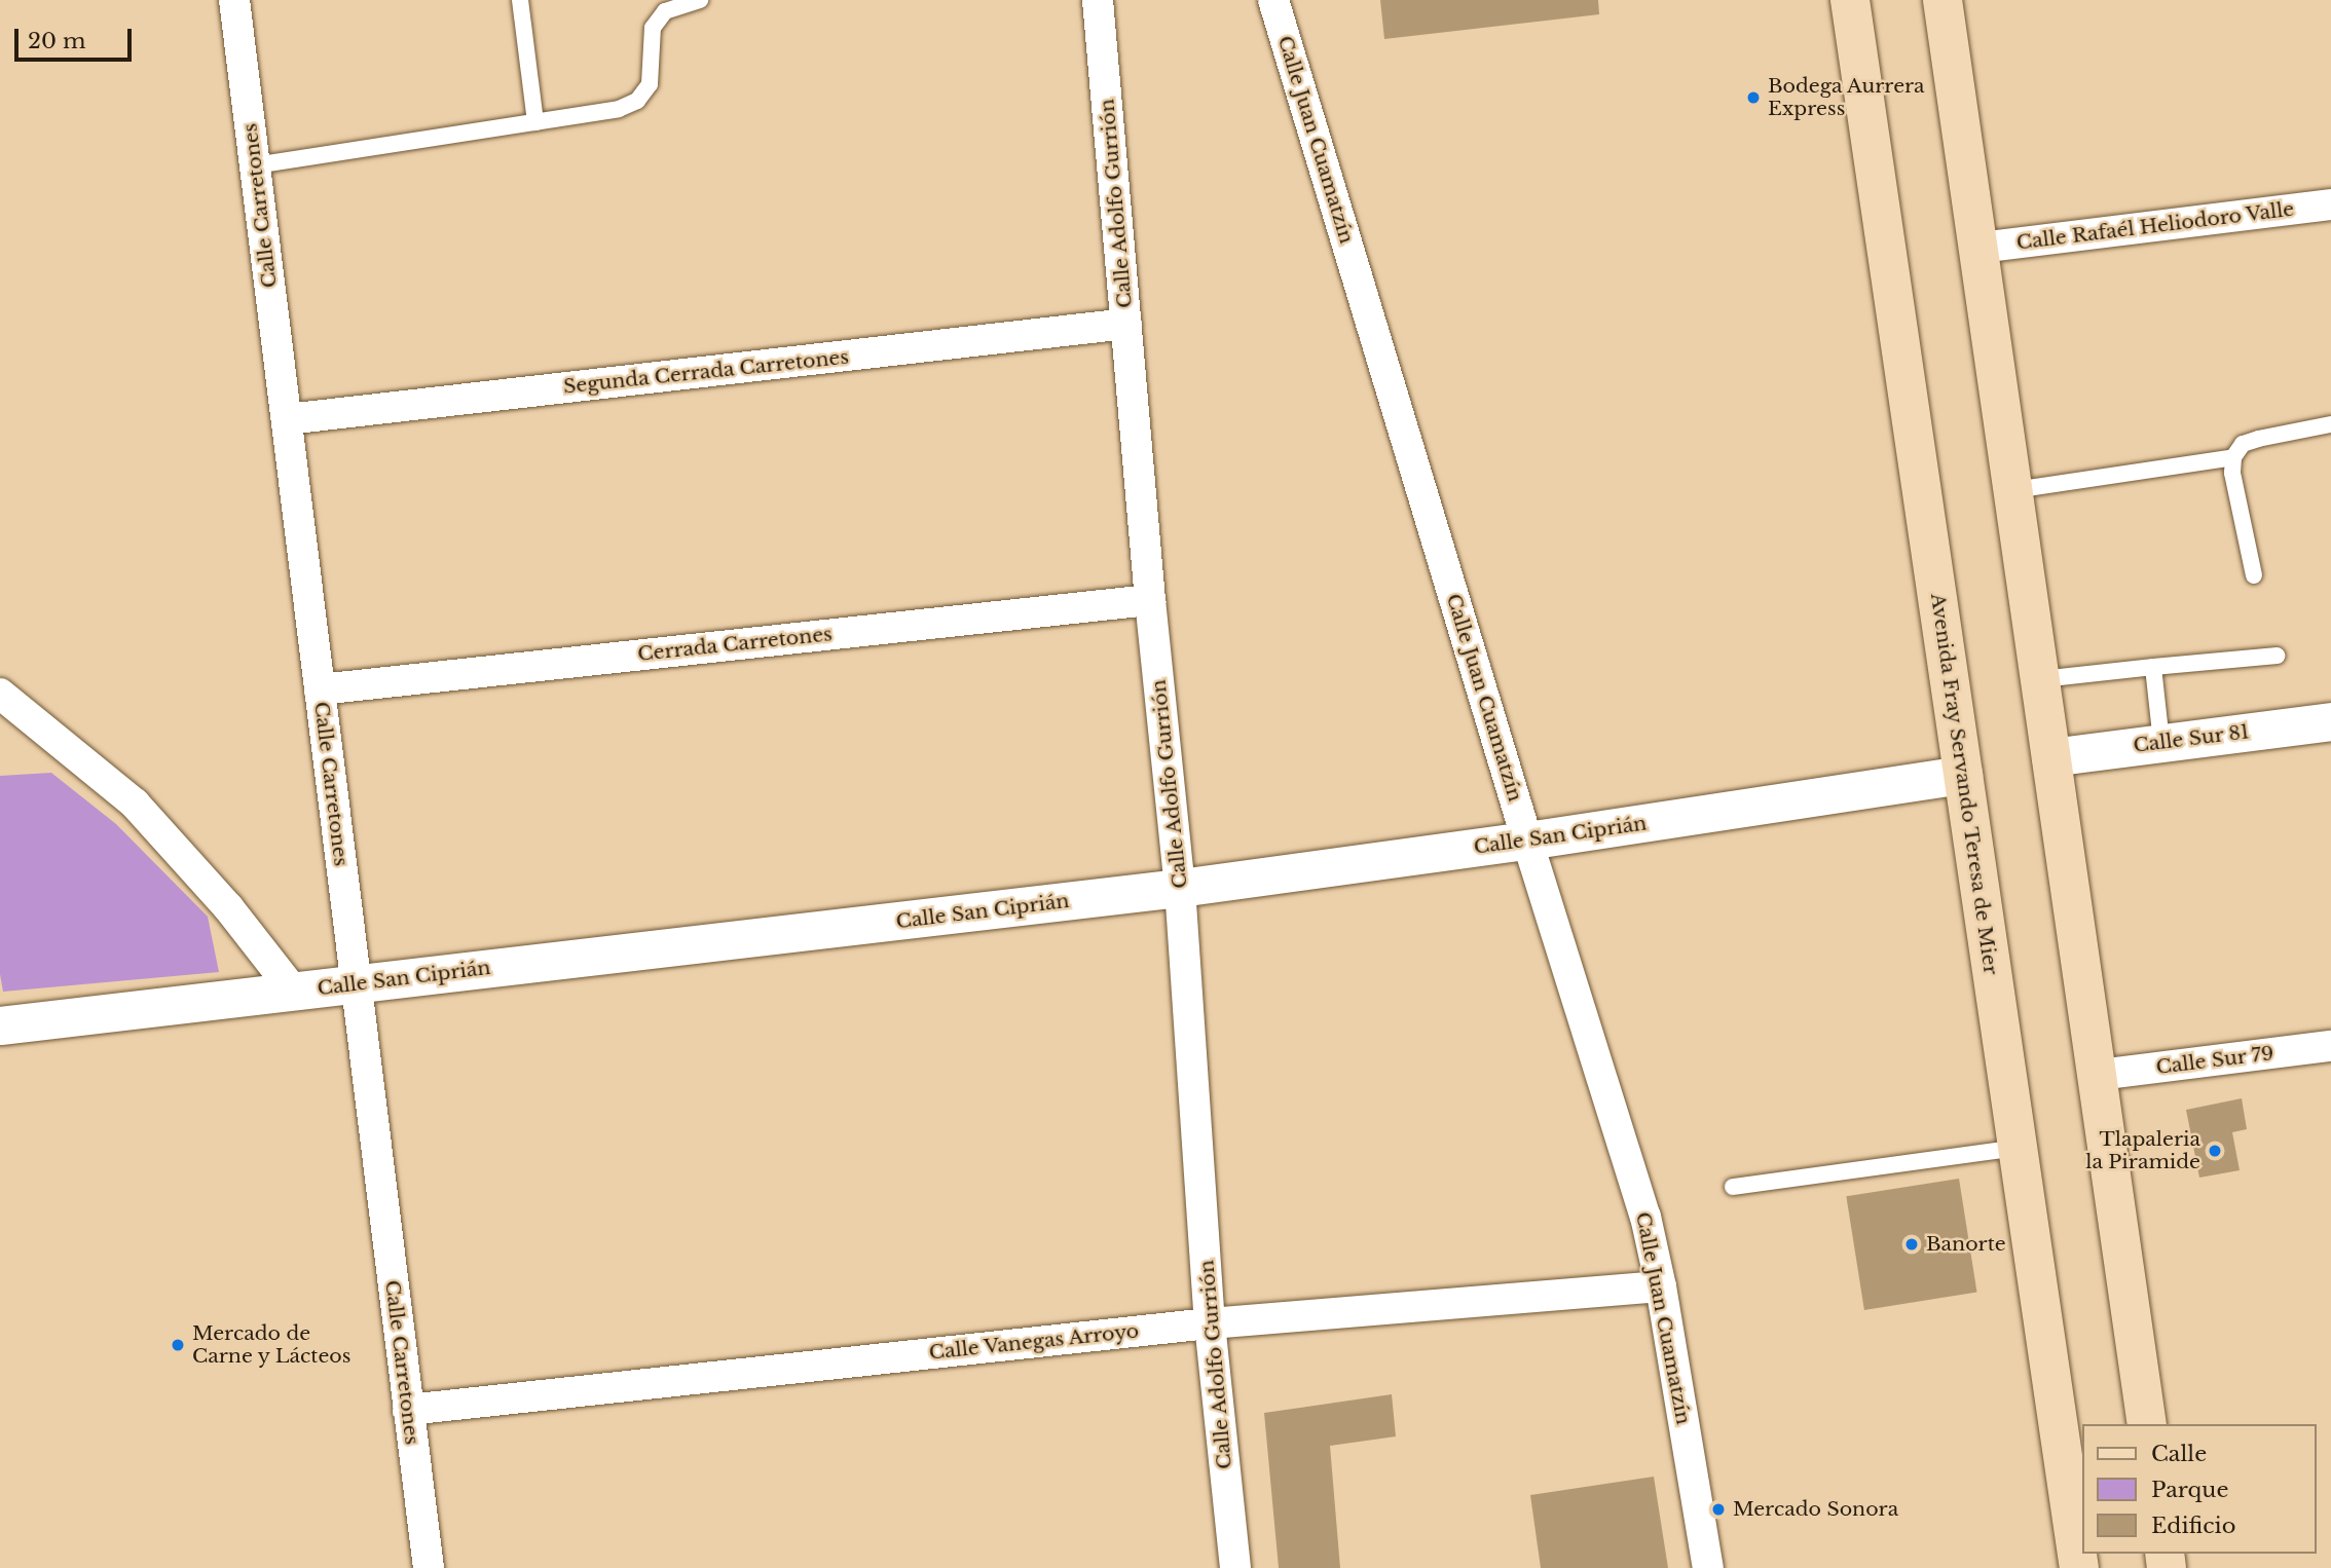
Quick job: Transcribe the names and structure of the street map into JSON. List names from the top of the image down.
{
  "streets": {
    "main road": ["Avenida Fray Servando Teresa de Mier"],
    "street": [
      "Calle Juan Cuamatzín",
      "Calle Adolfo Gurrión",
      "Calle Carretones",
      "Calle Rafaél Heliodoro Valle",
      "Segunda Cerrada Carretones",
      "Cerrada Carretones",
      "Calle Sur 81",
      "Calle San Ciprián",
      "Calle Sur 79",
      "Calle Vanegas Arroyo"
    ]
  },
  "crossings": [
    ["Calle Juan Cuamatzín", "Calle San Ciprián"],
    ["Calle Juan Cuamatzín", "Calle Vanegas Arroyo"],
    ["Calle Adolfo Gurrión", "Segunda Cerrada Carretones"],
    ["Calle Adolfo Gurrión", "Cerrada Carretones"],
    ["Calle Adolfo Gurrión", "Calle San Ciprián"],
    ["Calle Adolfo Gurrión", "Calle Vanegas Arroyo"],
    ["Calle Carretones", "Segunda Cerrada Carretones"],
    ["Calle Carretones", "Cerrada Carretones"],
    ["Calle Carretones", "Calle San Ciprián"],
    ["Calle Carretones", "Calle Vanegas Arroyo"],
    ["Avenida Fray Servando Teresa de Mier", "Calle San Ciprián"]
  ],
  "places": [
    "Bodega Aurrera Express",
    "Tlapaleria la Piramide",
    "Banorte",
    "Mercado de Carne y Lácteos",
    "Mercado Sonora"
  ],
  "legend": ["Calle", "Parque", "Edificio"],
  "scale_bar": "20 m"
}
